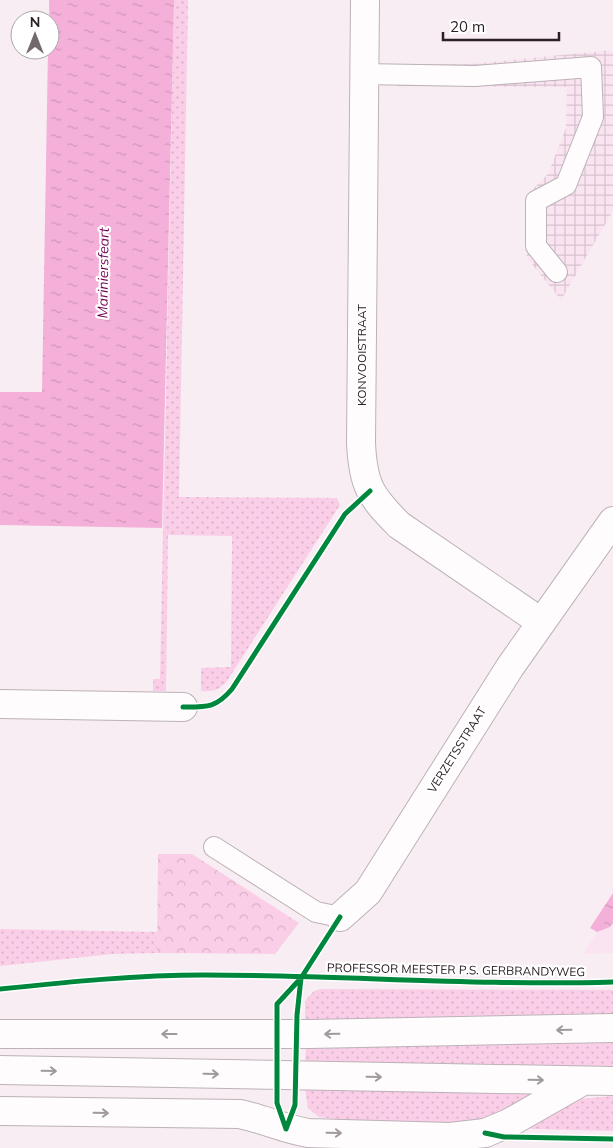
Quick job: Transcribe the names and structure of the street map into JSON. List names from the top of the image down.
{
  "streets": {
    "street": ["KONVOOISTRAAT", "VERZETSSTRAAT"],
    "cycle path": ["PROFESSOR MEESTER P.S. GERBRANDYWEG"]
  },
  "crossings": [
    ["KONVOOISTRAAT", "VERZETSSTRAAT"]
  ],
  "water": ["Mariniersfeart"],
  "scale_bar": "20 m",
  "north": "top"
}
